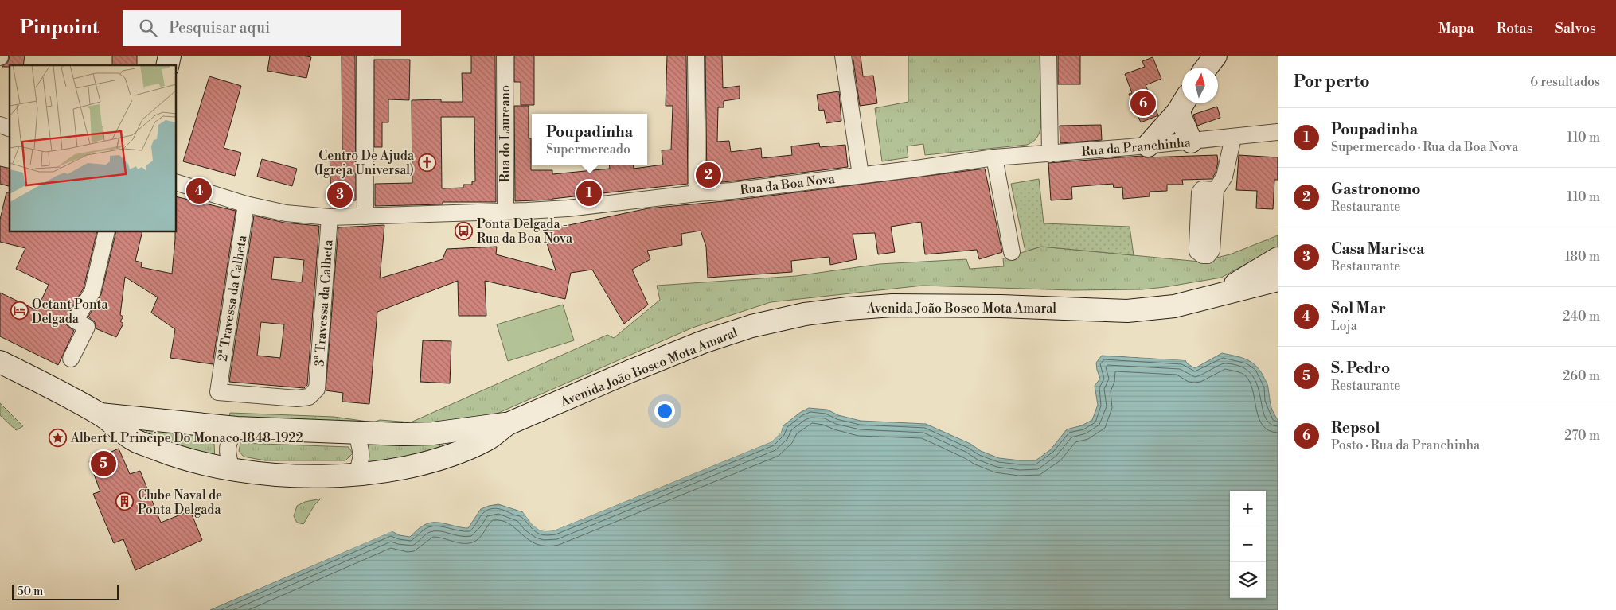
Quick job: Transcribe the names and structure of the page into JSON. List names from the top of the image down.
{
  "streets": {
    "main road": ["Avenida João Bosco Mota Amaral"],
    "street": [
      "Rua do Laureano",
      "Rua da Pranchinha",
      "Rua da Boa Nova",
      "2ª Travessa da Calheta",
      "3ª Travessa da Calheta"
    ]
  },
  "crossings": [
    ["Rua do Laureano", "Rua da Boa Nova"],
    ["Rua da Pranchinha", "Rua da Boa Nova"],
    ["Rua da Boa Nova", "2ª Travessa da Calheta"],
    ["Rua da Boa Nova", "3ª Travessa da Calheta"],
    ["2ª Travessa da Calheta", "3ª Travessa da Calheta"]
  ],
  "places": {
    "church": ["Centro De Ajuda (Igreja Universal)"],
    "bus stop": ["Ponta Delgada - Rua da Boa Nova"],
    "hotel": ["Octant Ponta Delgada"],
    "place": ["Albert I. Principe Do Monaco 1848-1922"],
    "building": ["Clube Naval de Ponta Delgada"]
  },
  "scale_bar": "50 m",
  "north": "top",
  "page": {
    "header": "Pinpoint",
    "search": "Pesquisar aqui",
    "nav": ["Mapa", "Rotas", "Salvos"],
    "heading": ["Por perto", "6 resultados"],
    "pins": [
      "6",
      "2",
      "4",
      "1",
      "3",
      "5"
    ],
    "list": [
      {
        "mark": "1",
        "name": "Poupadinha",
        "note": "Supermercado · Rua da Boa Nova",
        "value": "110 m"
      },
      {
        "mark": "2",
        "name": "Gastronomo",
        "note": "Restaurante",
        "value": "110 m"
      },
      {
        "mark": "3",
        "name": "Casa Marisca",
        "note": "Restaurante",
        "value": "180 m"
      },
      {
        "mark": "4",
        "name": "Sol Mar",
        "note": "Loja",
        "value": "240 m"
      },
      {
        "mark": "5",
        "name": "S. Pedro",
        "note": "Restaurante",
        "value": "260 m"
      },
      {
        "mark": "6",
        "name": "Repsol",
        "note": "Posto · Rua da Pranchinha",
        "value": "270 m"
      }
    ],
    "popup": ["Poupadinha", "Supermercado"],
    "map_buttons": ["+", "−"],
    "scale": "50 m"
  }
}
